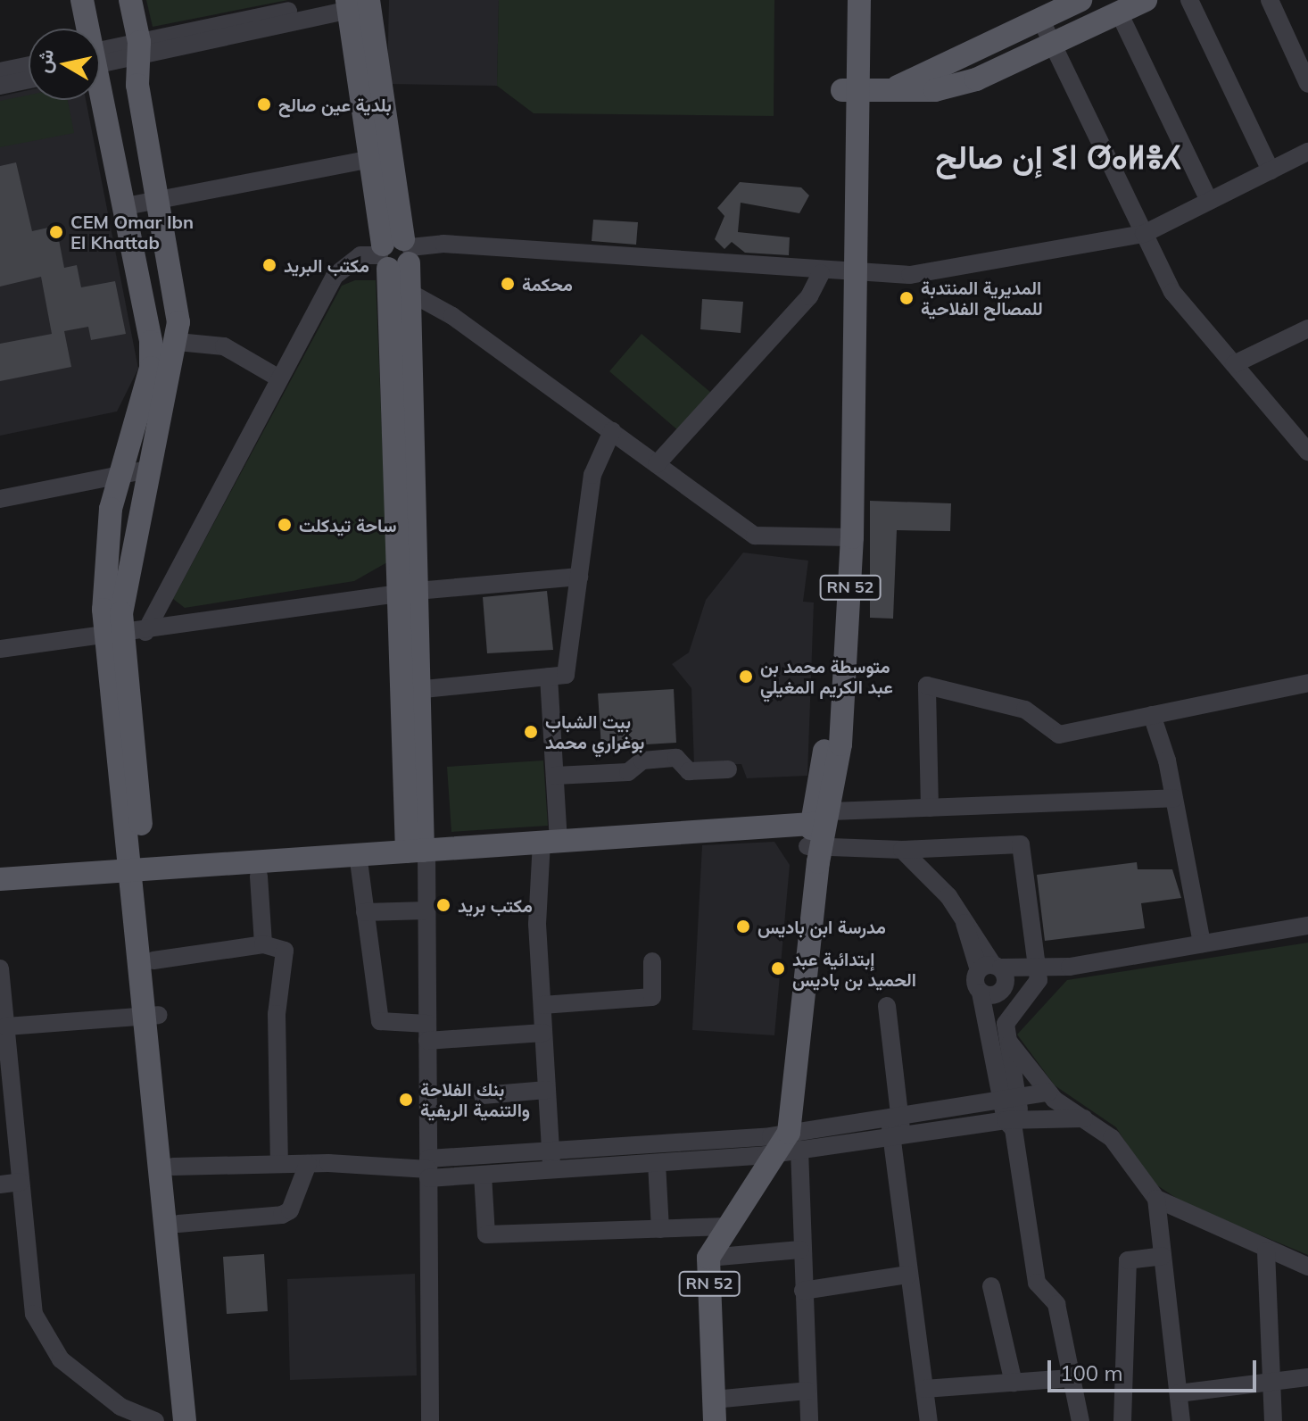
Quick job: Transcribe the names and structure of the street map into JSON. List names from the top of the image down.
{
  "streets": {
    "main road": ["RN 52"]
  },
  "districts": ["إن صالح ⵉⵏ ⵚⴰⵍⴻⵃ"],
  "places": [
    "بلدية عين صالح",
    "CEM Omar Ibn El Khattab",
    "مكتب البريد",
    "محكمة",
    "المديرية المنتدبة للمصالح الفلاحية",
    "ساحة تيدكلت",
    "متوسطة محمد بن عبد الكريم المغيلي",
    "بيت الشباب بوغراري محمد",
    "مكتب بريد",
    "مدرسة ابن باديس",
    "إبتدائية عبد الحميد بن باديس",
    "بنك الفلاحة والتنمية الريفية"
  ],
  "scale_bar": "100 m",
  "north": "left"
}
